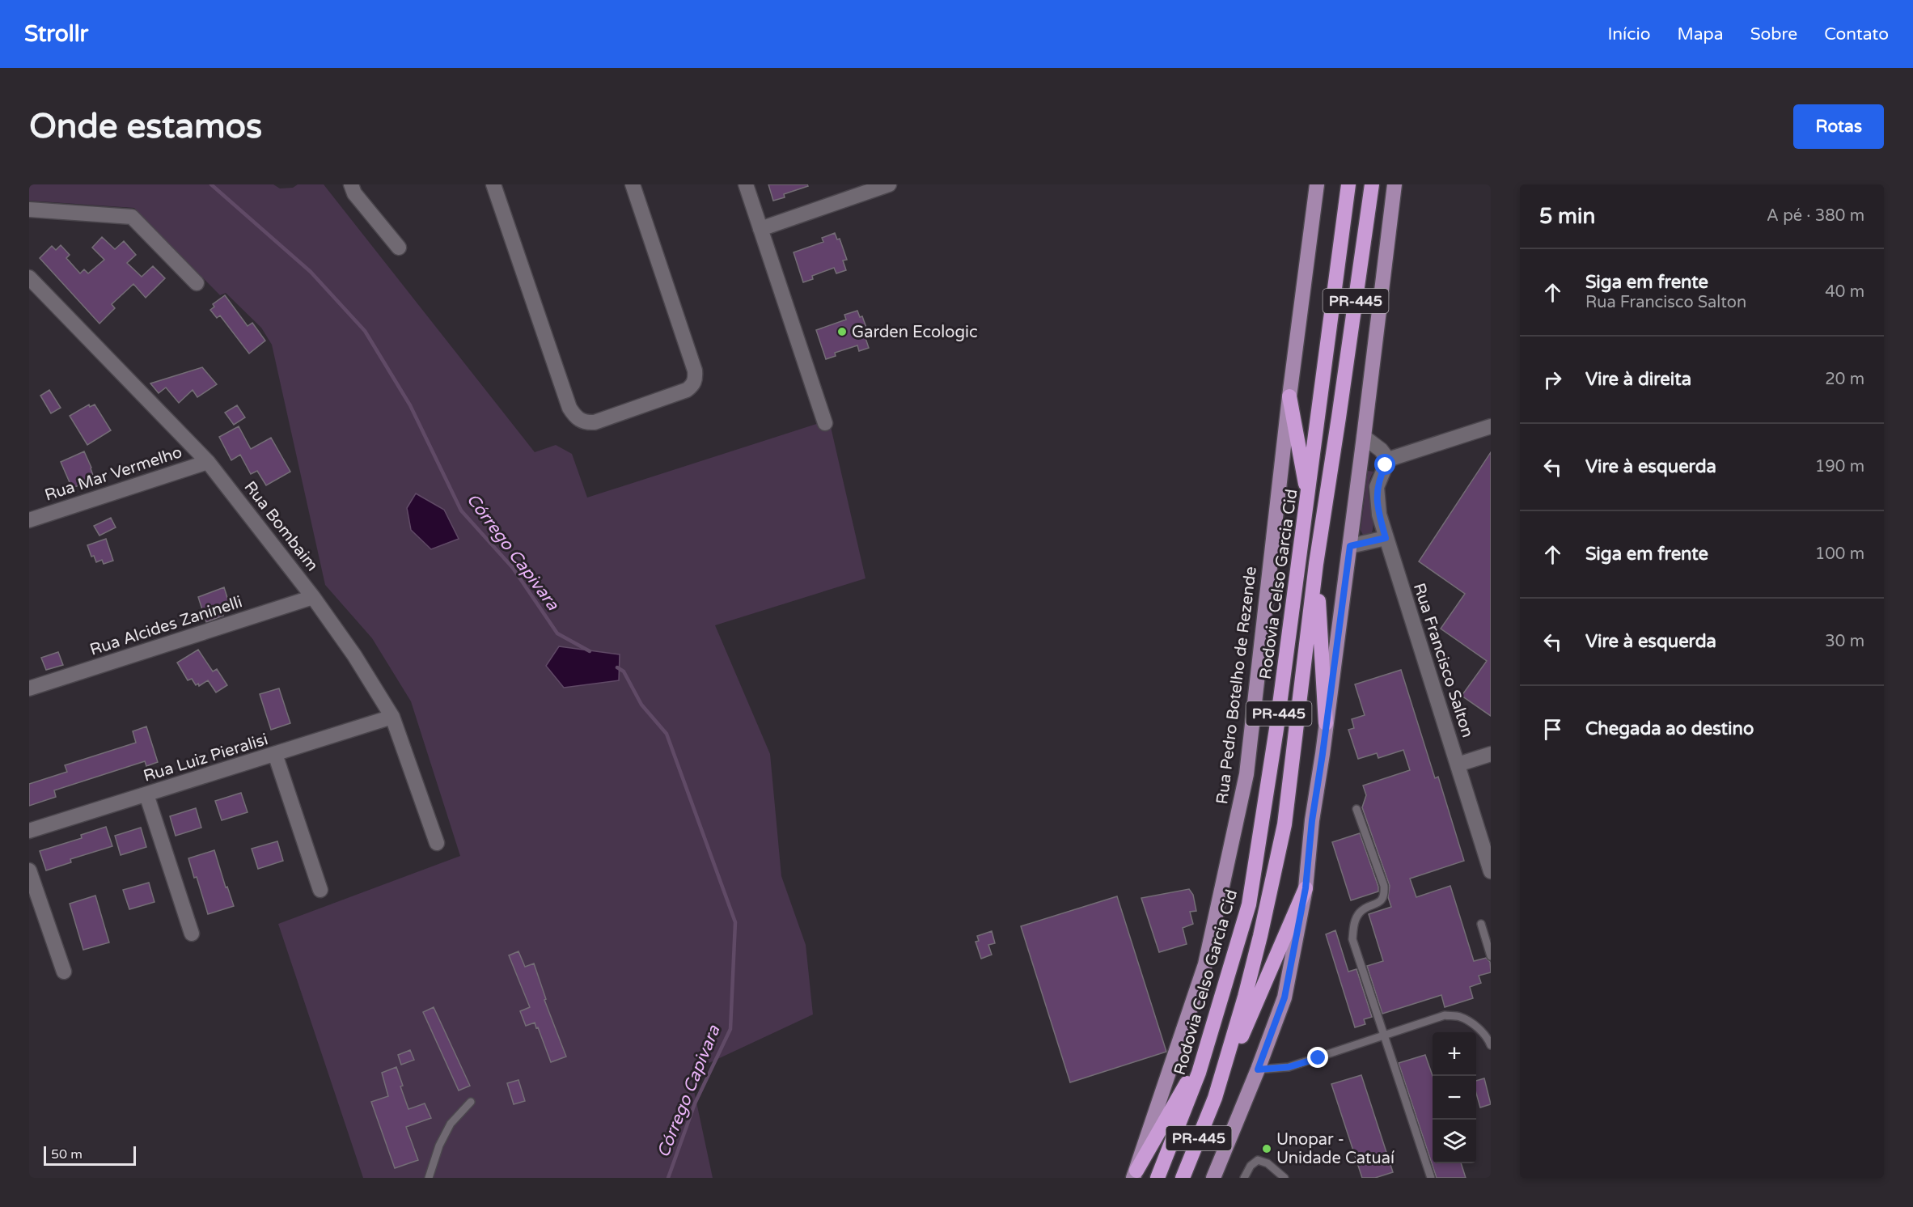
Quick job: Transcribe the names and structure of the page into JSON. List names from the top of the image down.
{
  "streets": {
    "highway": ["PR-445", "Rodovia Celso Garcia Cid"],
    "main road": ["Rua Pedro Botelho de Rezende"],
    "street": [
      "Rua Mar Vermelho",
      "Rua Bombaim",
      "Rua Alcides Zaninelli",
      "Rua Francisco Salton",
      "Rua Luiz Pieralisi"
    ]
  },
  "crossings": [
    ["Rua Mar Vermelho", "Rua Bombaim"],
    ["Rua Bombaim", "Rua Alcides Zaninelli"],
    ["Rua Bombaim", "Rua Luiz Pieralisi"]
  ],
  "water": ["Córrego Capivara"],
  "places": ["Garden Ecologic", "Unopar - Unidade Catuaí"],
  "scale_bar": "50 m",
  "page": {
    "header": "Strollr",
    "nav": [
      "Início",
      "Mapa",
      "Sobre",
      "Contato"
    ],
    "buttons": "Rotas",
    "title": "Onde estamos",
    "heading": ["5 min", "A pé · 380 m"],
    "list": [
      ["Siga em frente", "Rua Francisco Salton", "40 m"],
      ["Vire à direita", "20 m"],
      ["Vire à esquerda", "190 m"],
      ["Siga em frente", "100 m"],
      ["Vire à esquerda", "30 m"],
      "Chegada ao destino"
    ],
    "map_buttons": ["+", "−"],
    "scale": "50 m"
  }
}
